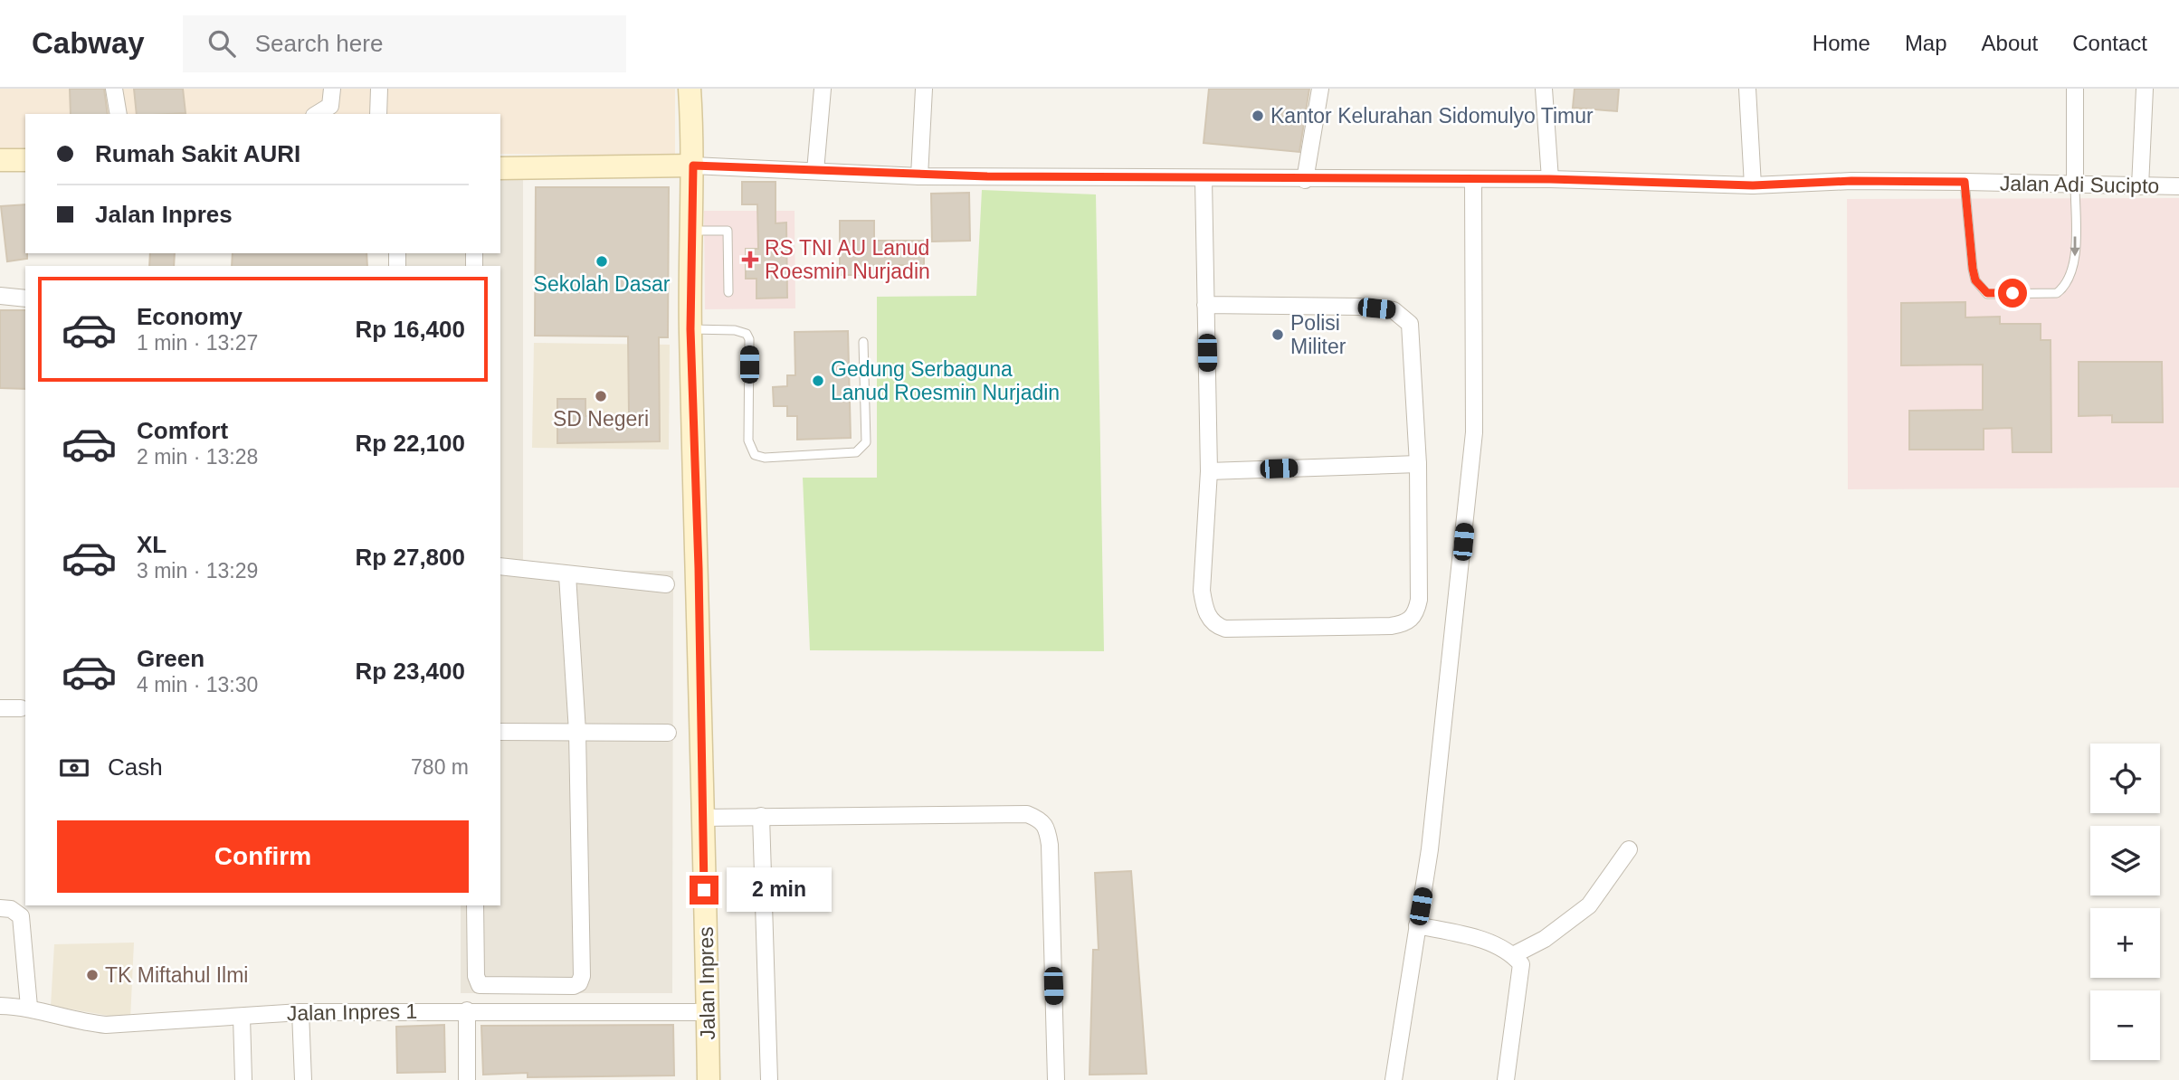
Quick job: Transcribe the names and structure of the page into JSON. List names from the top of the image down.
{
  "streets": {
    "main road": ["Jalan Adi Sucipto", "Jalan Inpres"],
    "street": ["Jalan Inpres 1"]
  },
  "crossings": [
    ["Jalan Adi Sucipto", "Jalan Inpres"],
    ["Jalan Inpres", "Jalan Inpres 1"]
  ],
  "places": {
    "other": [
      "Kantor Kelurahan Sidomulyo Timur",
      "Sekolah Dasar",
      "Polisi Militer",
      "Gedung Serbaguna Lanud Roesmin Nurjadin",
      "SD Negeri",
      "TK Miftahul Ilmi"
    ],
    "health": ["RS TNI AU Lanud Roesmin Nurjadin"]
  },
  "page": {
    "header": "Cabway",
    "search": "Search here",
    "nav": [
      "Home",
      "Map",
      "About",
      "Contact"
    ],
    "banner": ["Rumah Sakit AURI", "Jalan Inpres"],
    "list": [
      {
        "name": "Economy",
        "note": "1 min · 13:27",
        "value": "Rp 16,400"
      },
      {
        "name": "Comfort",
        "note": "2 min · 13:28",
        "value": "Rp 22,100"
      },
      {
        "name": "XL",
        "note": "3 min · 13:29",
        "value": "Rp 27,800"
      },
      {
        "name": "Green",
        "note": "4 min · 13:30",
        "value": "Rp 23,400"
      }
    ],
    "pay": ["Cash", "780 m"],
    "map_buttons": ["+", "−"],
    "buttons": "Confirm",
    "bubble": "2 min"
  }
}
